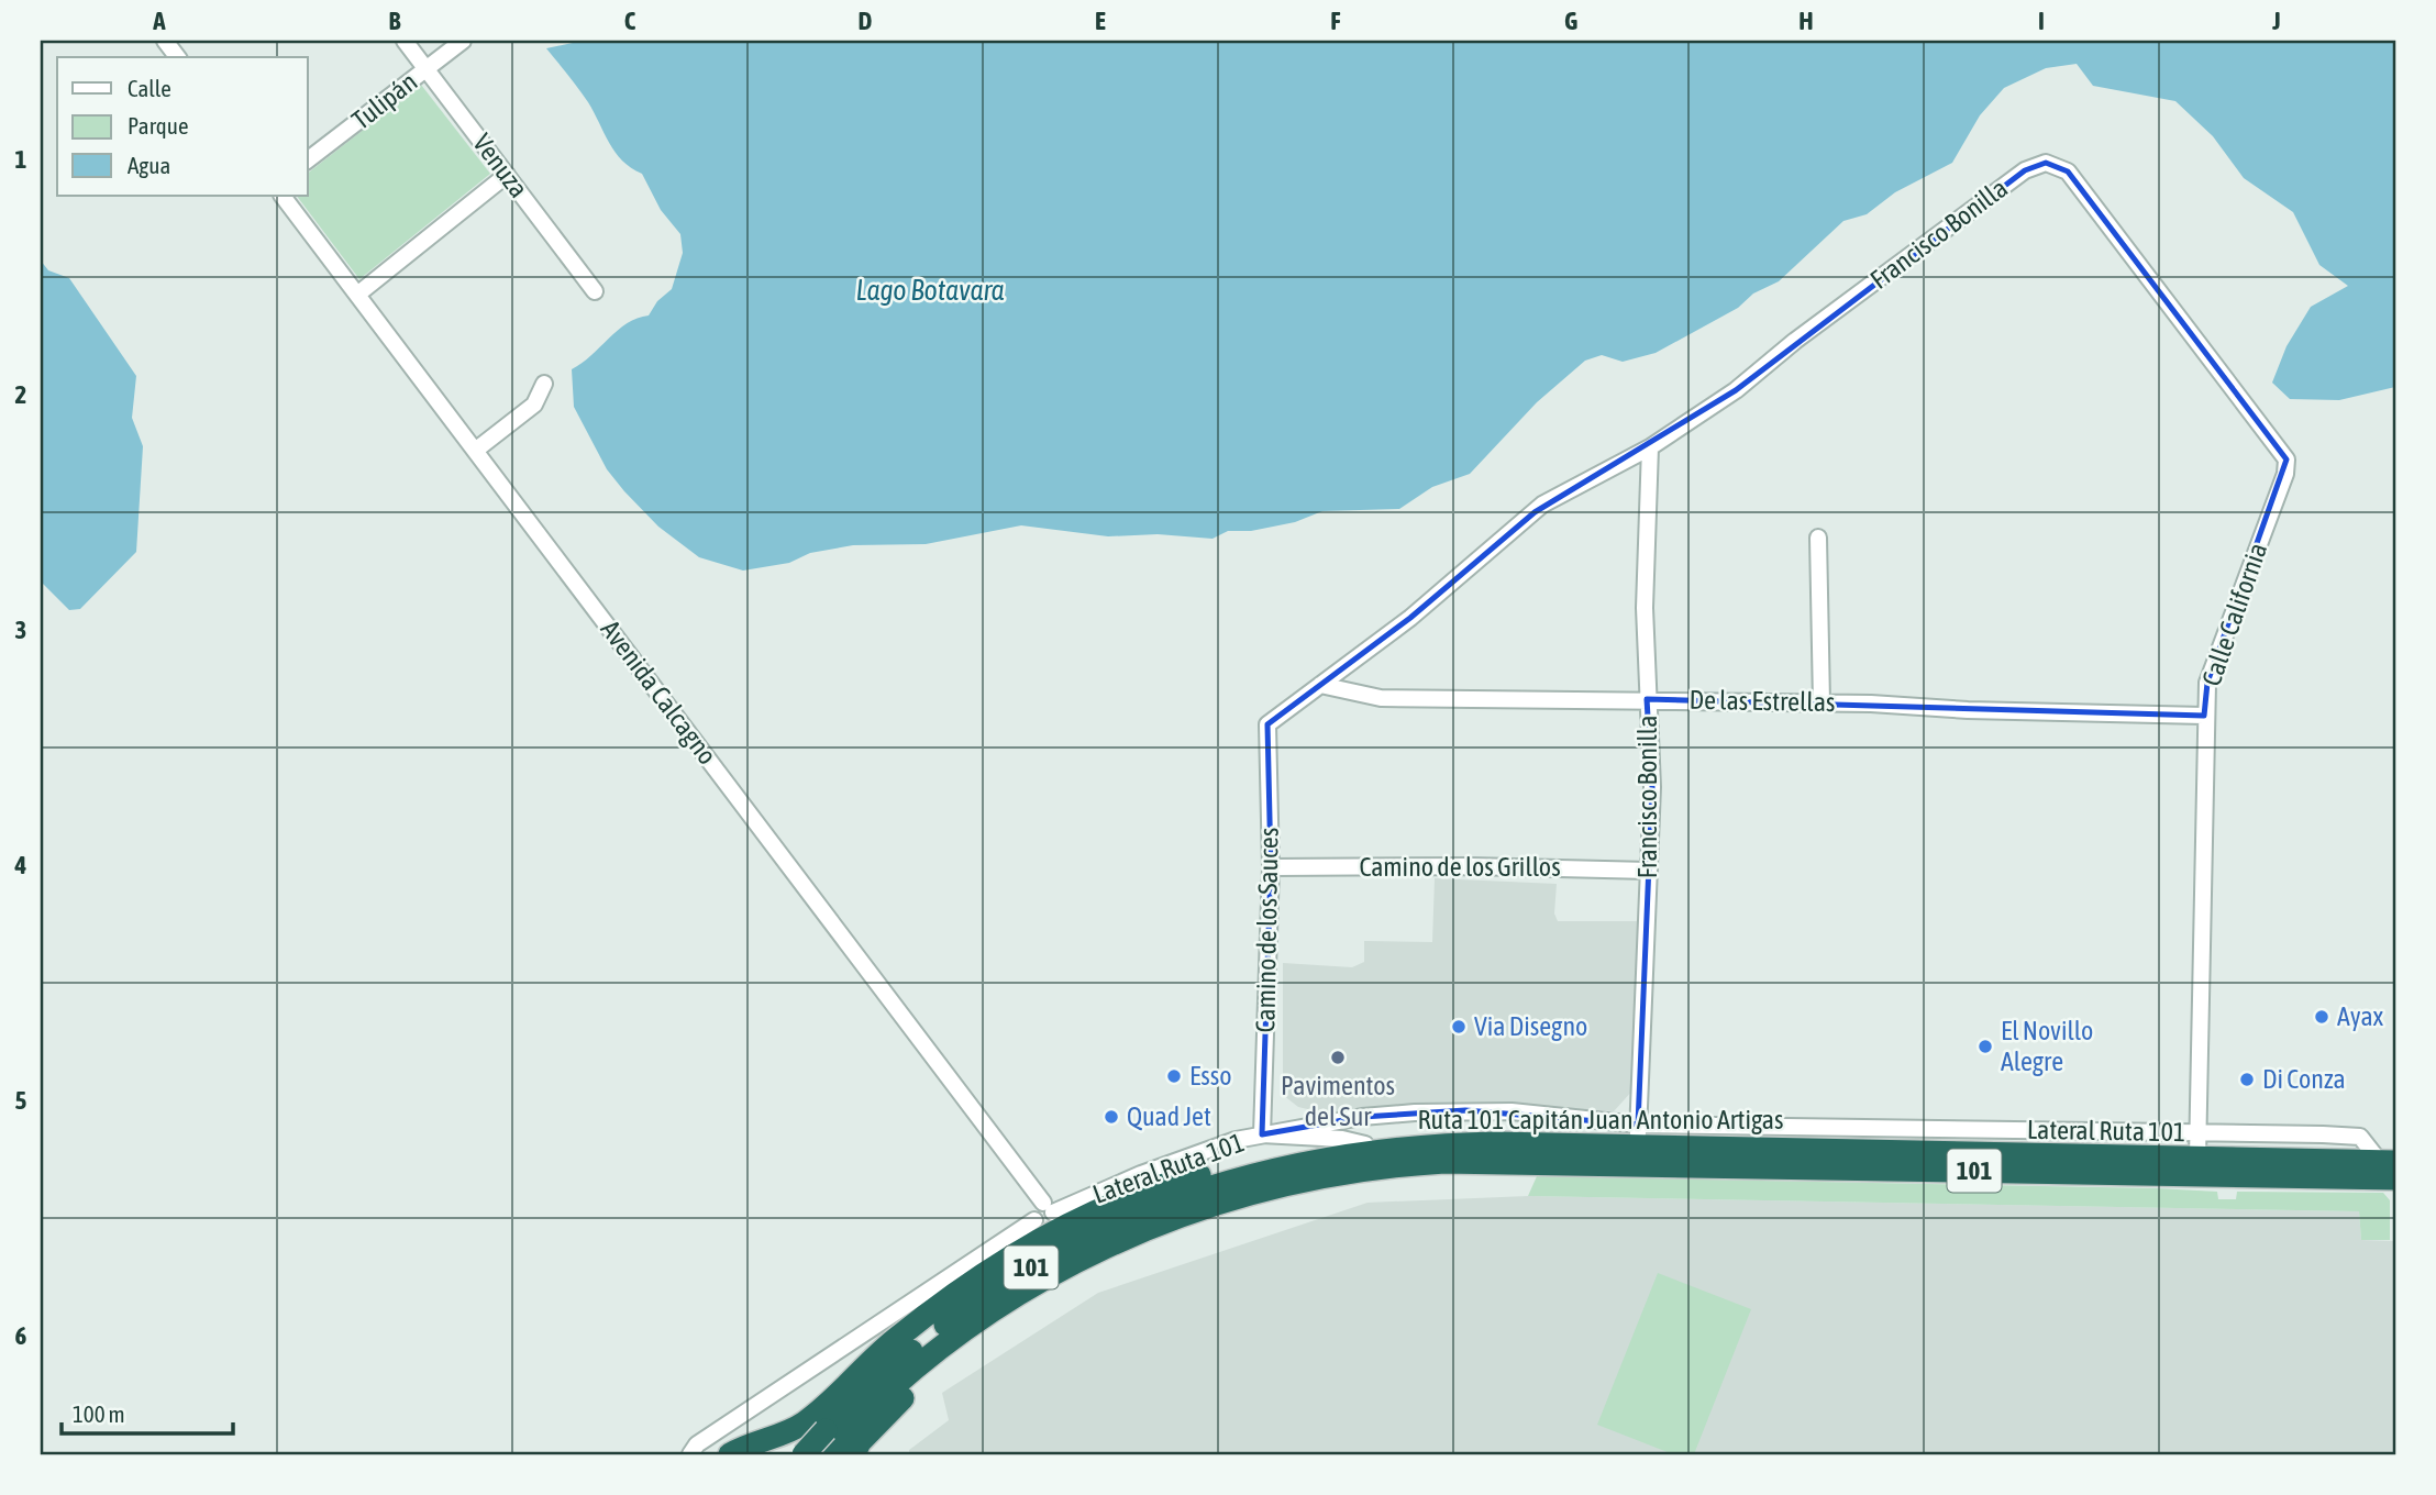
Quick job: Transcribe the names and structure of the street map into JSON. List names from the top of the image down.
{
  "streets": {
    "highway": ["Ruta 101 Capitán Juan Antonio Artigas", "101"],
    "street": [
      "Tulipán",
      "Venuza",
      "Francisco Bonilla",
      "Calle California",
      "Avenida Calcagno",
      "De las Estrellas",
      "Camino de los Grillos",
      "Camino de los Sauces",
      "Lateral Ruta 101"
    ]
  },
  "crossings": [
    ["Tulipán", "Venuza"],
    ["Francisco Bonilla", "Calle California"],
    ["Francisco Bonilla", "De las Estrellas"],
    ["Francisco Bonilla", "Camino de los Grillos"],
    ["Francisco Bonilla", "Camino de los Sauces"],
    ["Francisco Bonilla", "Ruta 101 Capitán Juan Antonio Artigas"],
    ["Francisco Bonilla", "Lateral Ruta 101"],
    ["Calle California", "De las Estrellas"],
    ["Calle California", "Ruta 101 Capitán Juan Antonio Artigas"],
    ["Calle California", "Lateral Ruta 101"],
    ["Avenida Calcagno", "Lateral Ruta 101"],
    ["Camino de los Grillos", "Camino de los Sauces"],
    ["Camino de los Sauces", "Lateral Ruta 101"],
    ["Ruta 101 Capitán Juan Antonio Artigas", "Lateral Ruta 101"]
  ],
  "water": ["Lago Botavara"],
  "places": [
    "Ayax",
    "Via Disegno",
    "El Novillo Alegre",
    "Pavimentos del Sur",
    "Esso",
    "Di Conza",
    "Quad Jet"
  ],
  "legend": ["Calle", "Parque", "Agua"],
  "scale_bar": "100 m",
  "grid": {
    "columns": [
      "A",
      "B",
      "C",
      "D",
      "E",
      "F",
      "G",
      "H",
      "I",
      "J"
    ],
    "rows": [
      "1",
      "2",
      "3",
      "4",
      "5",
      "6"
    ]
  }
}
